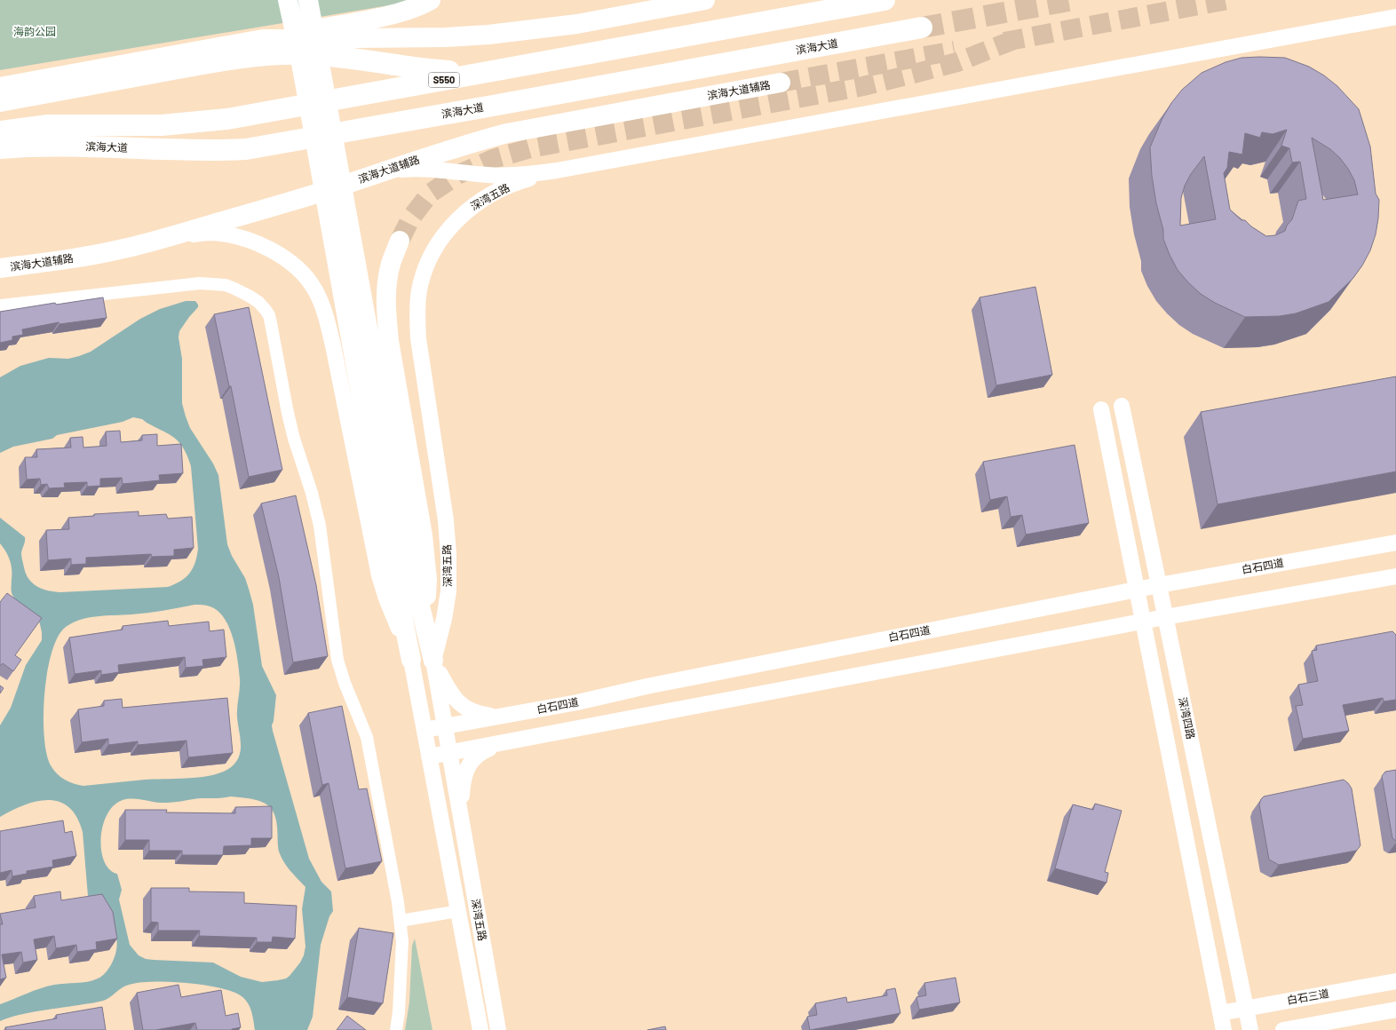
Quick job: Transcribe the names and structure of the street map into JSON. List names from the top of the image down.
{
  "streets": {
    "highway": ["滨海大道", "S550"],
    "main road": ["滨海大道辅路"],
    "street": [
      "深湾五路",
      "白石四道",
      "深湾四路",
      "白石三道"
    ]
  },
  "crossings": [
    ["滨海大道辅路", "深湾五路"],
    ["深湾五路", "白石四道"],
    ["白石四道", "深湾四路"],
    ["深湾四路", "白石三道"]
  ],
  "parks": ["海韵公园"]
}
